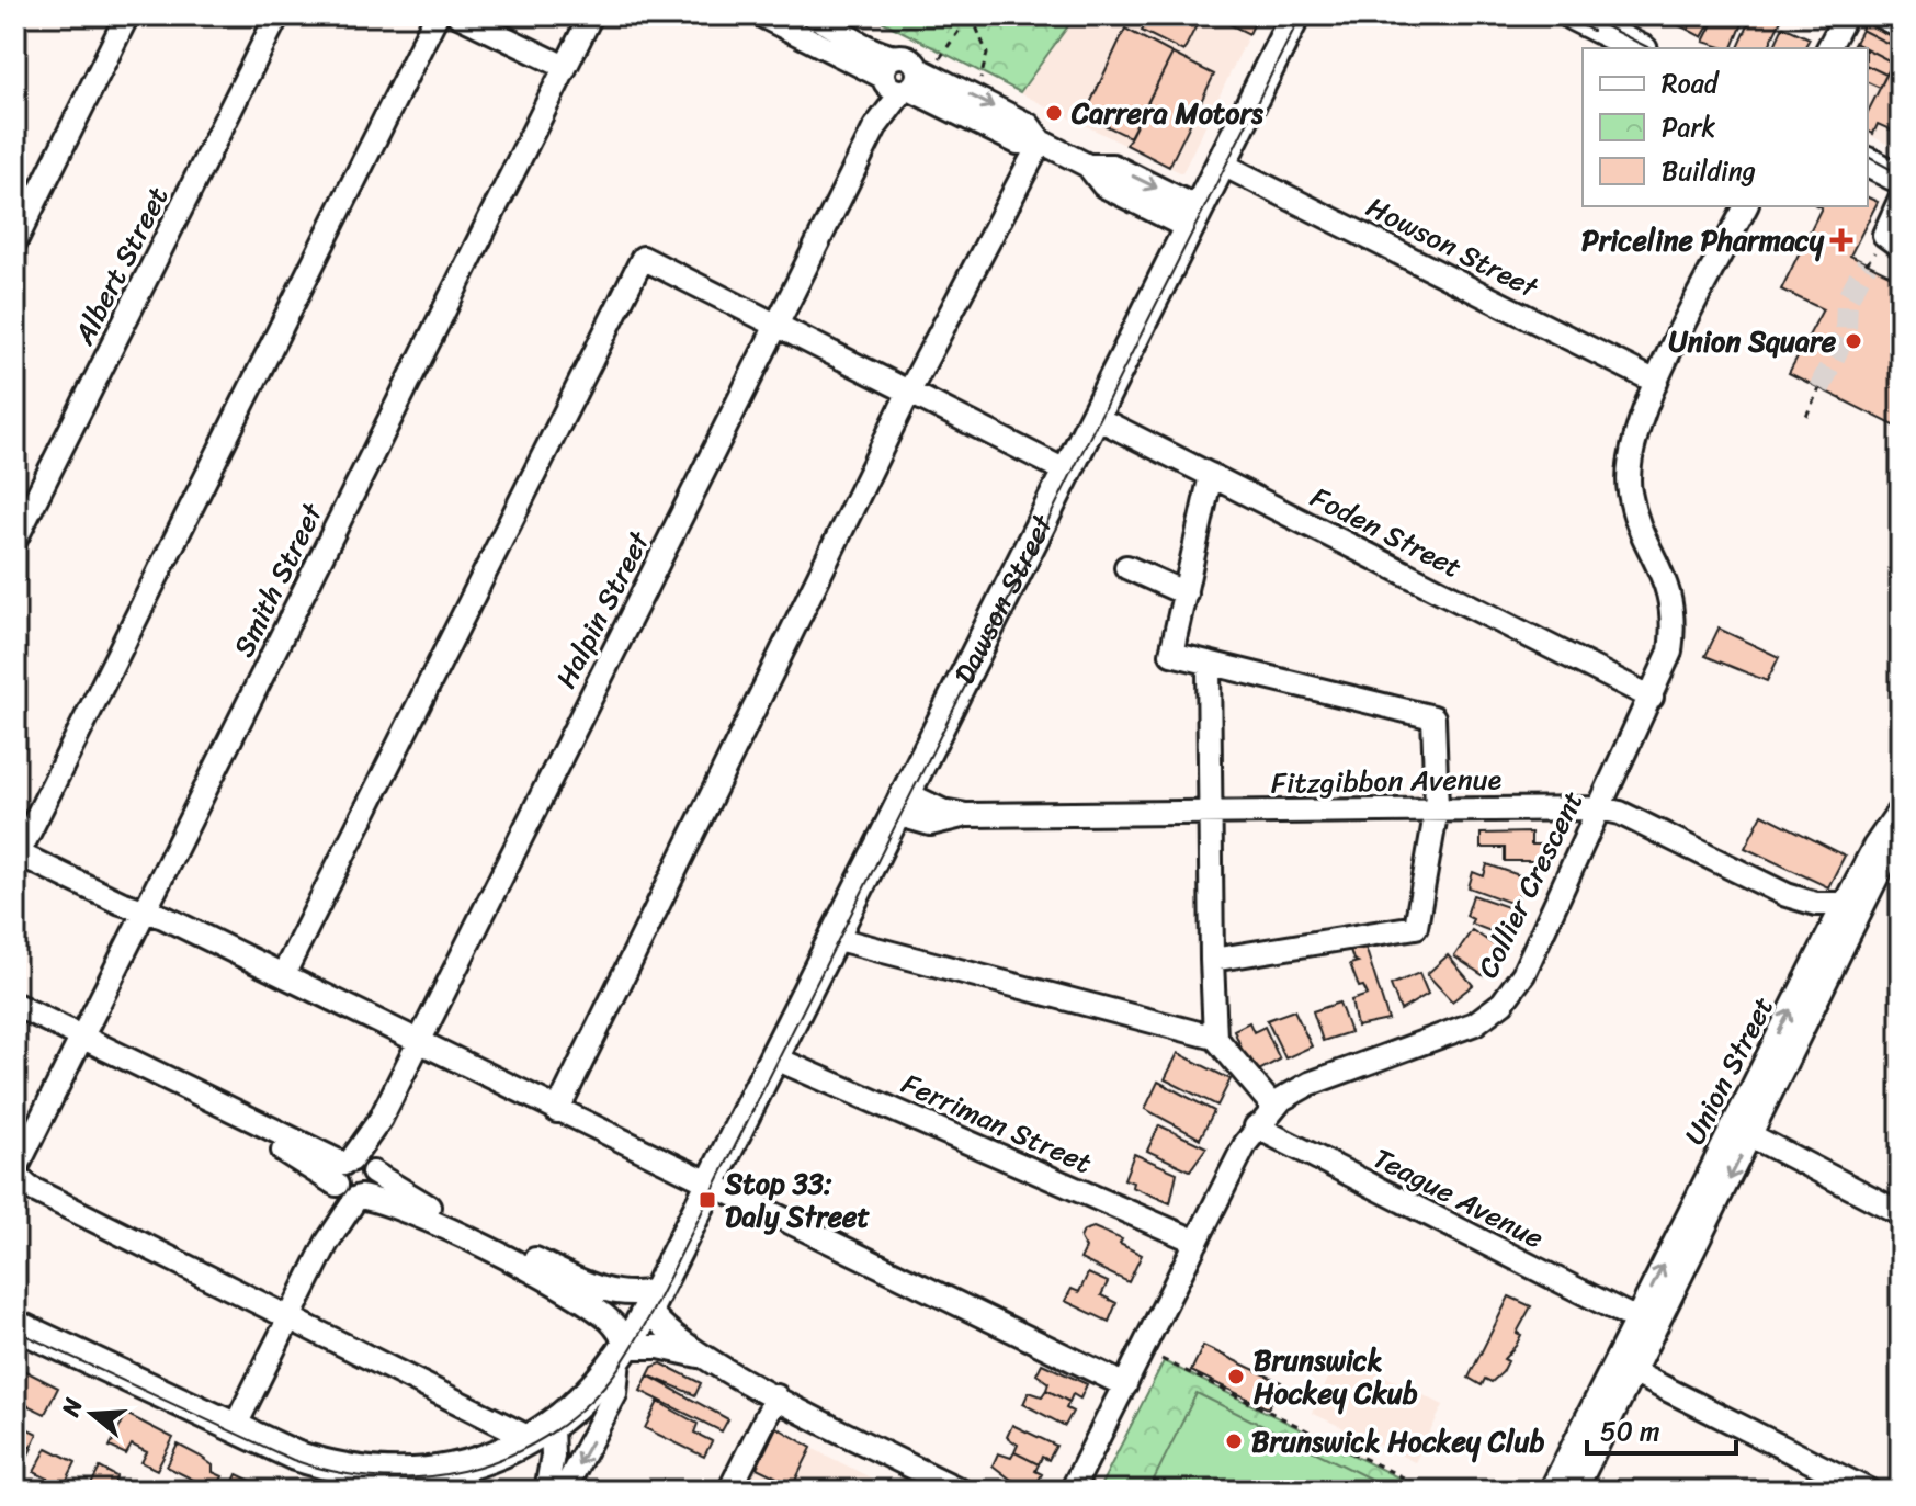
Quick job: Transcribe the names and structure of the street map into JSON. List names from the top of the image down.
{
  "streets": {
    "main road": ["Dawson Street"],
    "street": [
      "Howson Street",
      "Albert Street",
      "Foden Street",
      "Smith Street",
      "Halpin Street",
      "Fitzgibbon Avenue",
      "Collier Crescent",
      "Union Street",
      "Ferriman Street",
      "Teague Avenue"
    ]
  },
  "crossings": [
    ["Howson Street", "Dawson Street"],
    ["Howson Street", "Collier Crescent"],
    ["Foden Street", "Dawson Street"],
    ["Foden Street", "Collier Crescent"],
    ["Dawson Street", "Fitzgibbon Avenue"],
    ["Dawson Street", "Ferriman Street"],
    ["Fitzgibbon Avenue", "Collier Crescent"],
    ["Fitzgibbon Avenue", "Union Street"],
    ["Collier Crescent", "Ferriman Street"],
    ["Collier Crescent", "Teague Avenue"],
    ["Union Street", "Teague Avenue"]
  ],
  "places": {
    "other": [
      "Carrera Motors",
      "Union Square",
      "Brunswick Hockey Ckub",
      "Brunswick Hockey Club"
    ],
    "health": ["Priceline Pharmacy"],
    "transit": ["Stop 33: Daly Street"]
  },
  "legend": ["Road", "Park", "Building"],
  "scale_bar": "50 m",
  "north": "left"
}
